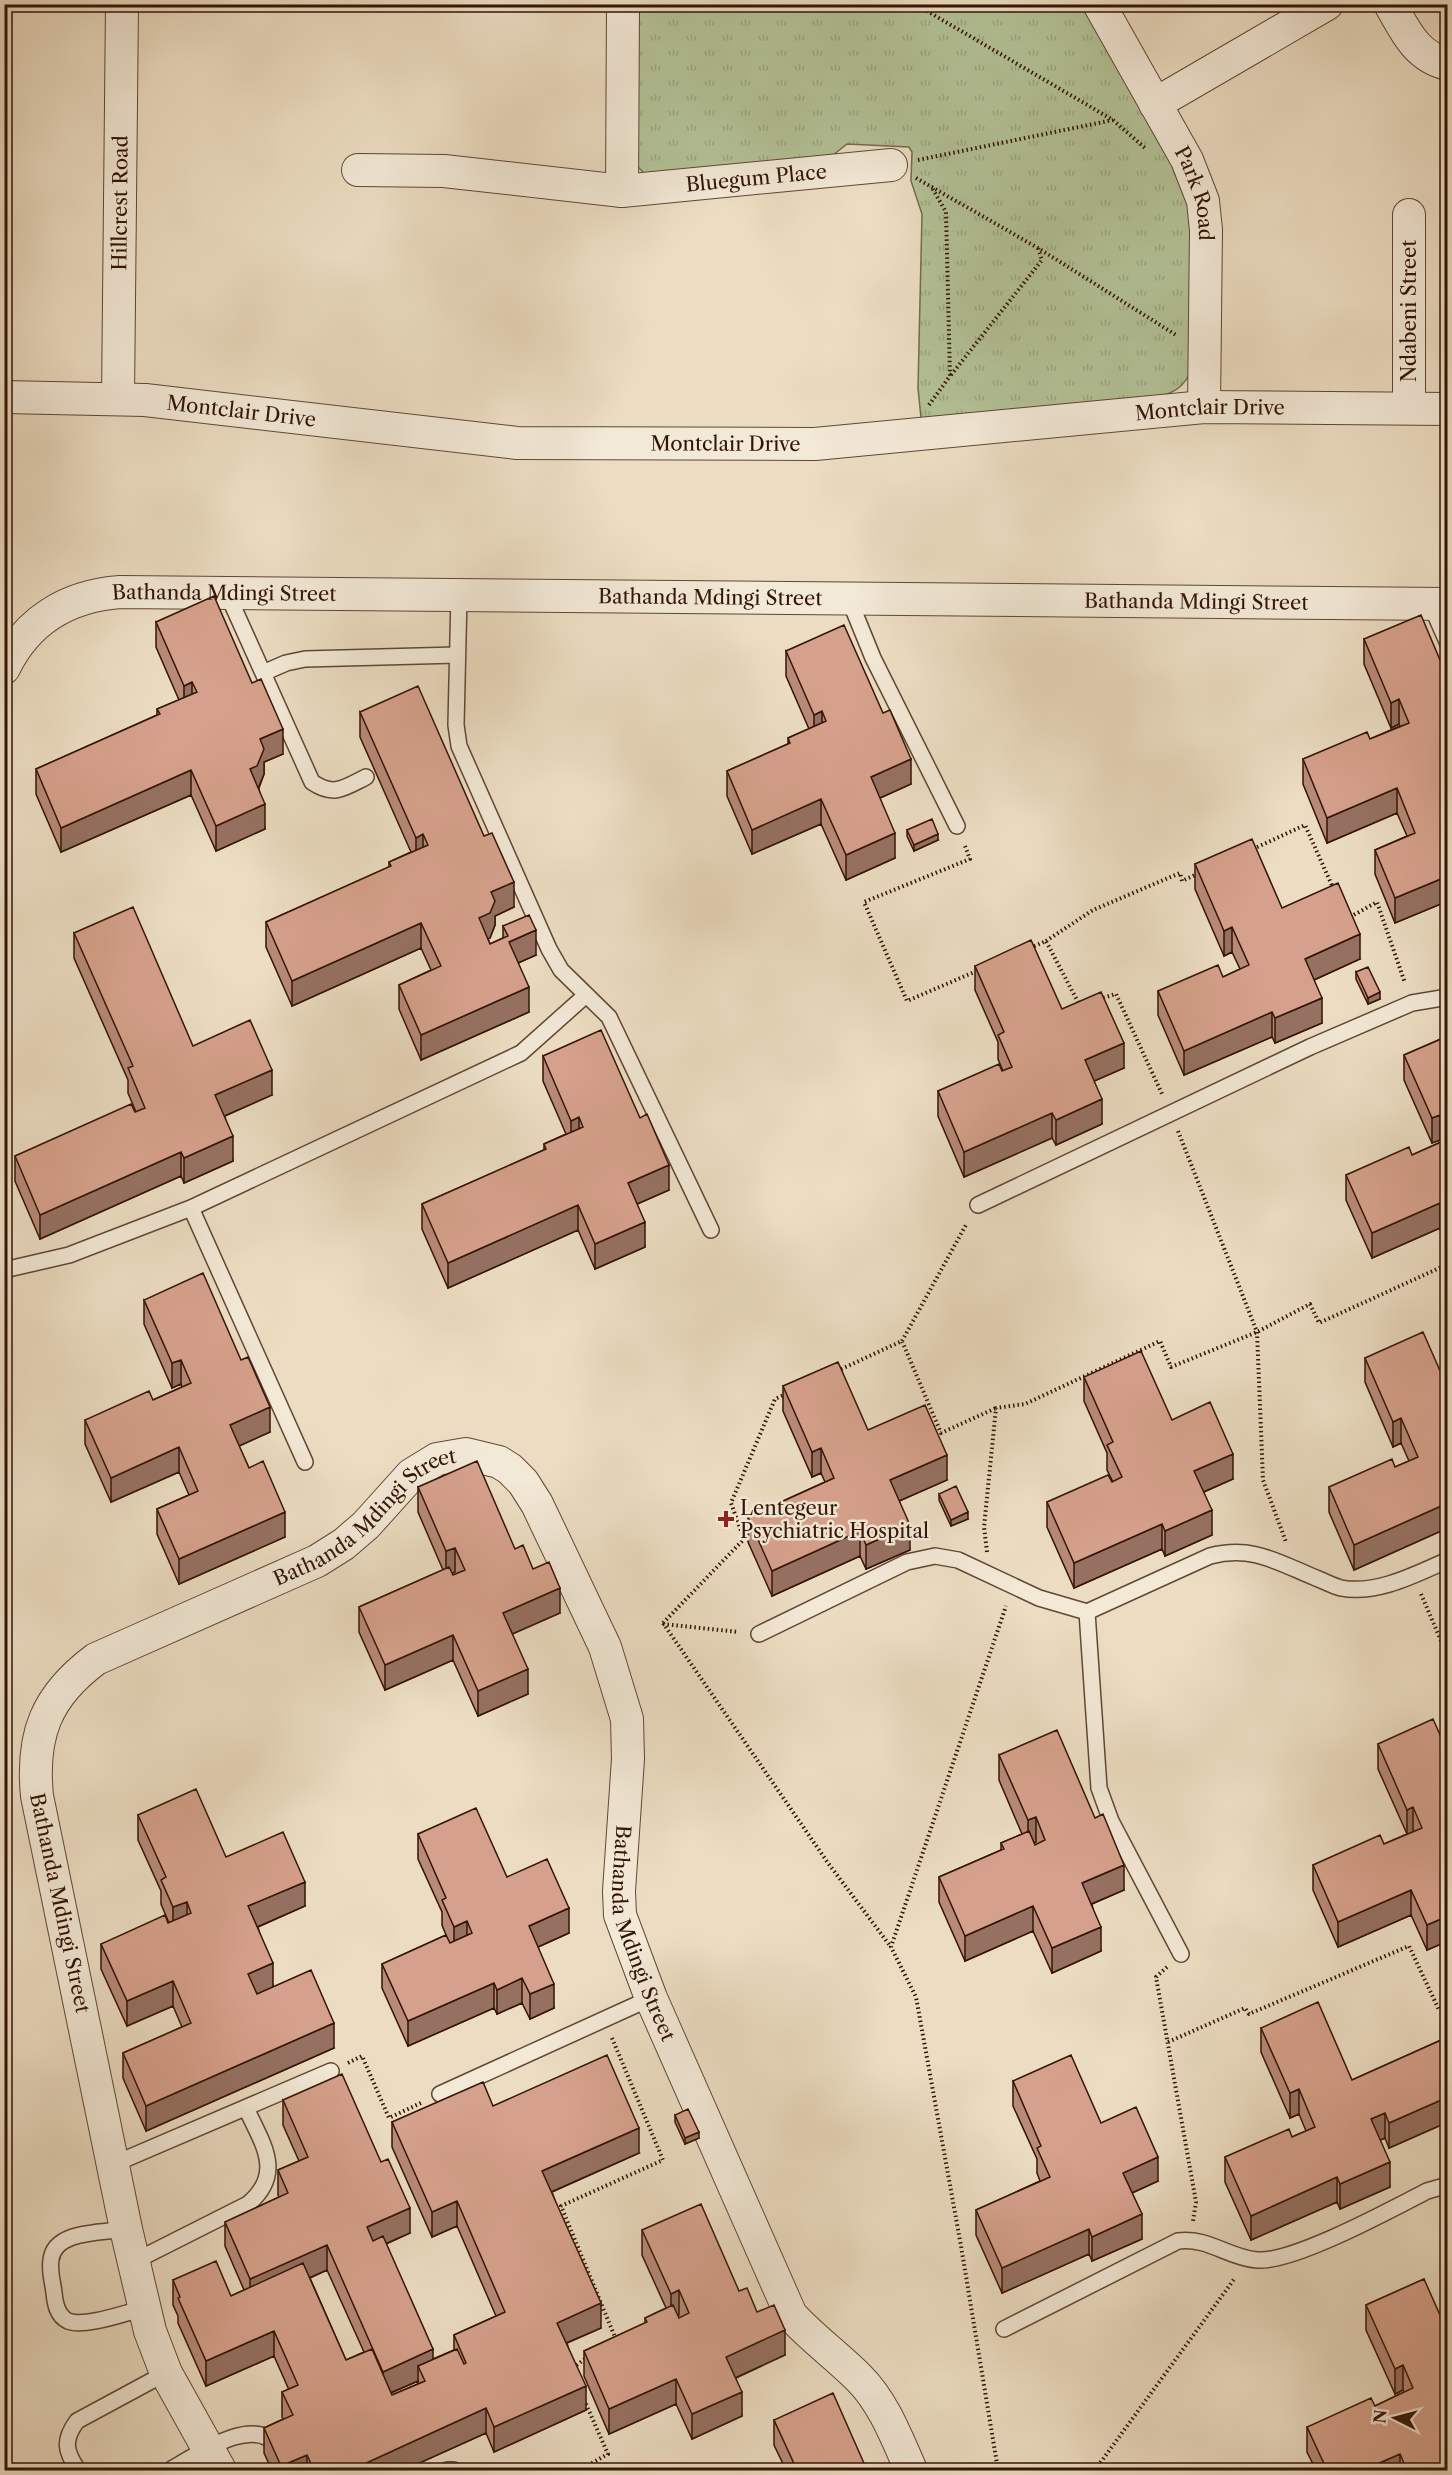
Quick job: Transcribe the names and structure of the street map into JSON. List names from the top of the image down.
{
  "streets": {
    "street": [
      "Bluegum Place",
      "Park Road",
      "Hillcrest Road",
      "Ndabeni Street",
      "Montclair Drive",
      "Bathanda Mdingi Street"
    ]
  },
  "crossings": [
    ["Park Road", "Montclair Drive"],
    ["Hillcrest Road", "Montclair Drive"],
    ["Ndabeni Street", "Montclair Drive"]
  ],
  "places": {
    "health": ["Lentegeur Psychiatric Hospital"]
  },
  "north": "left"
}
